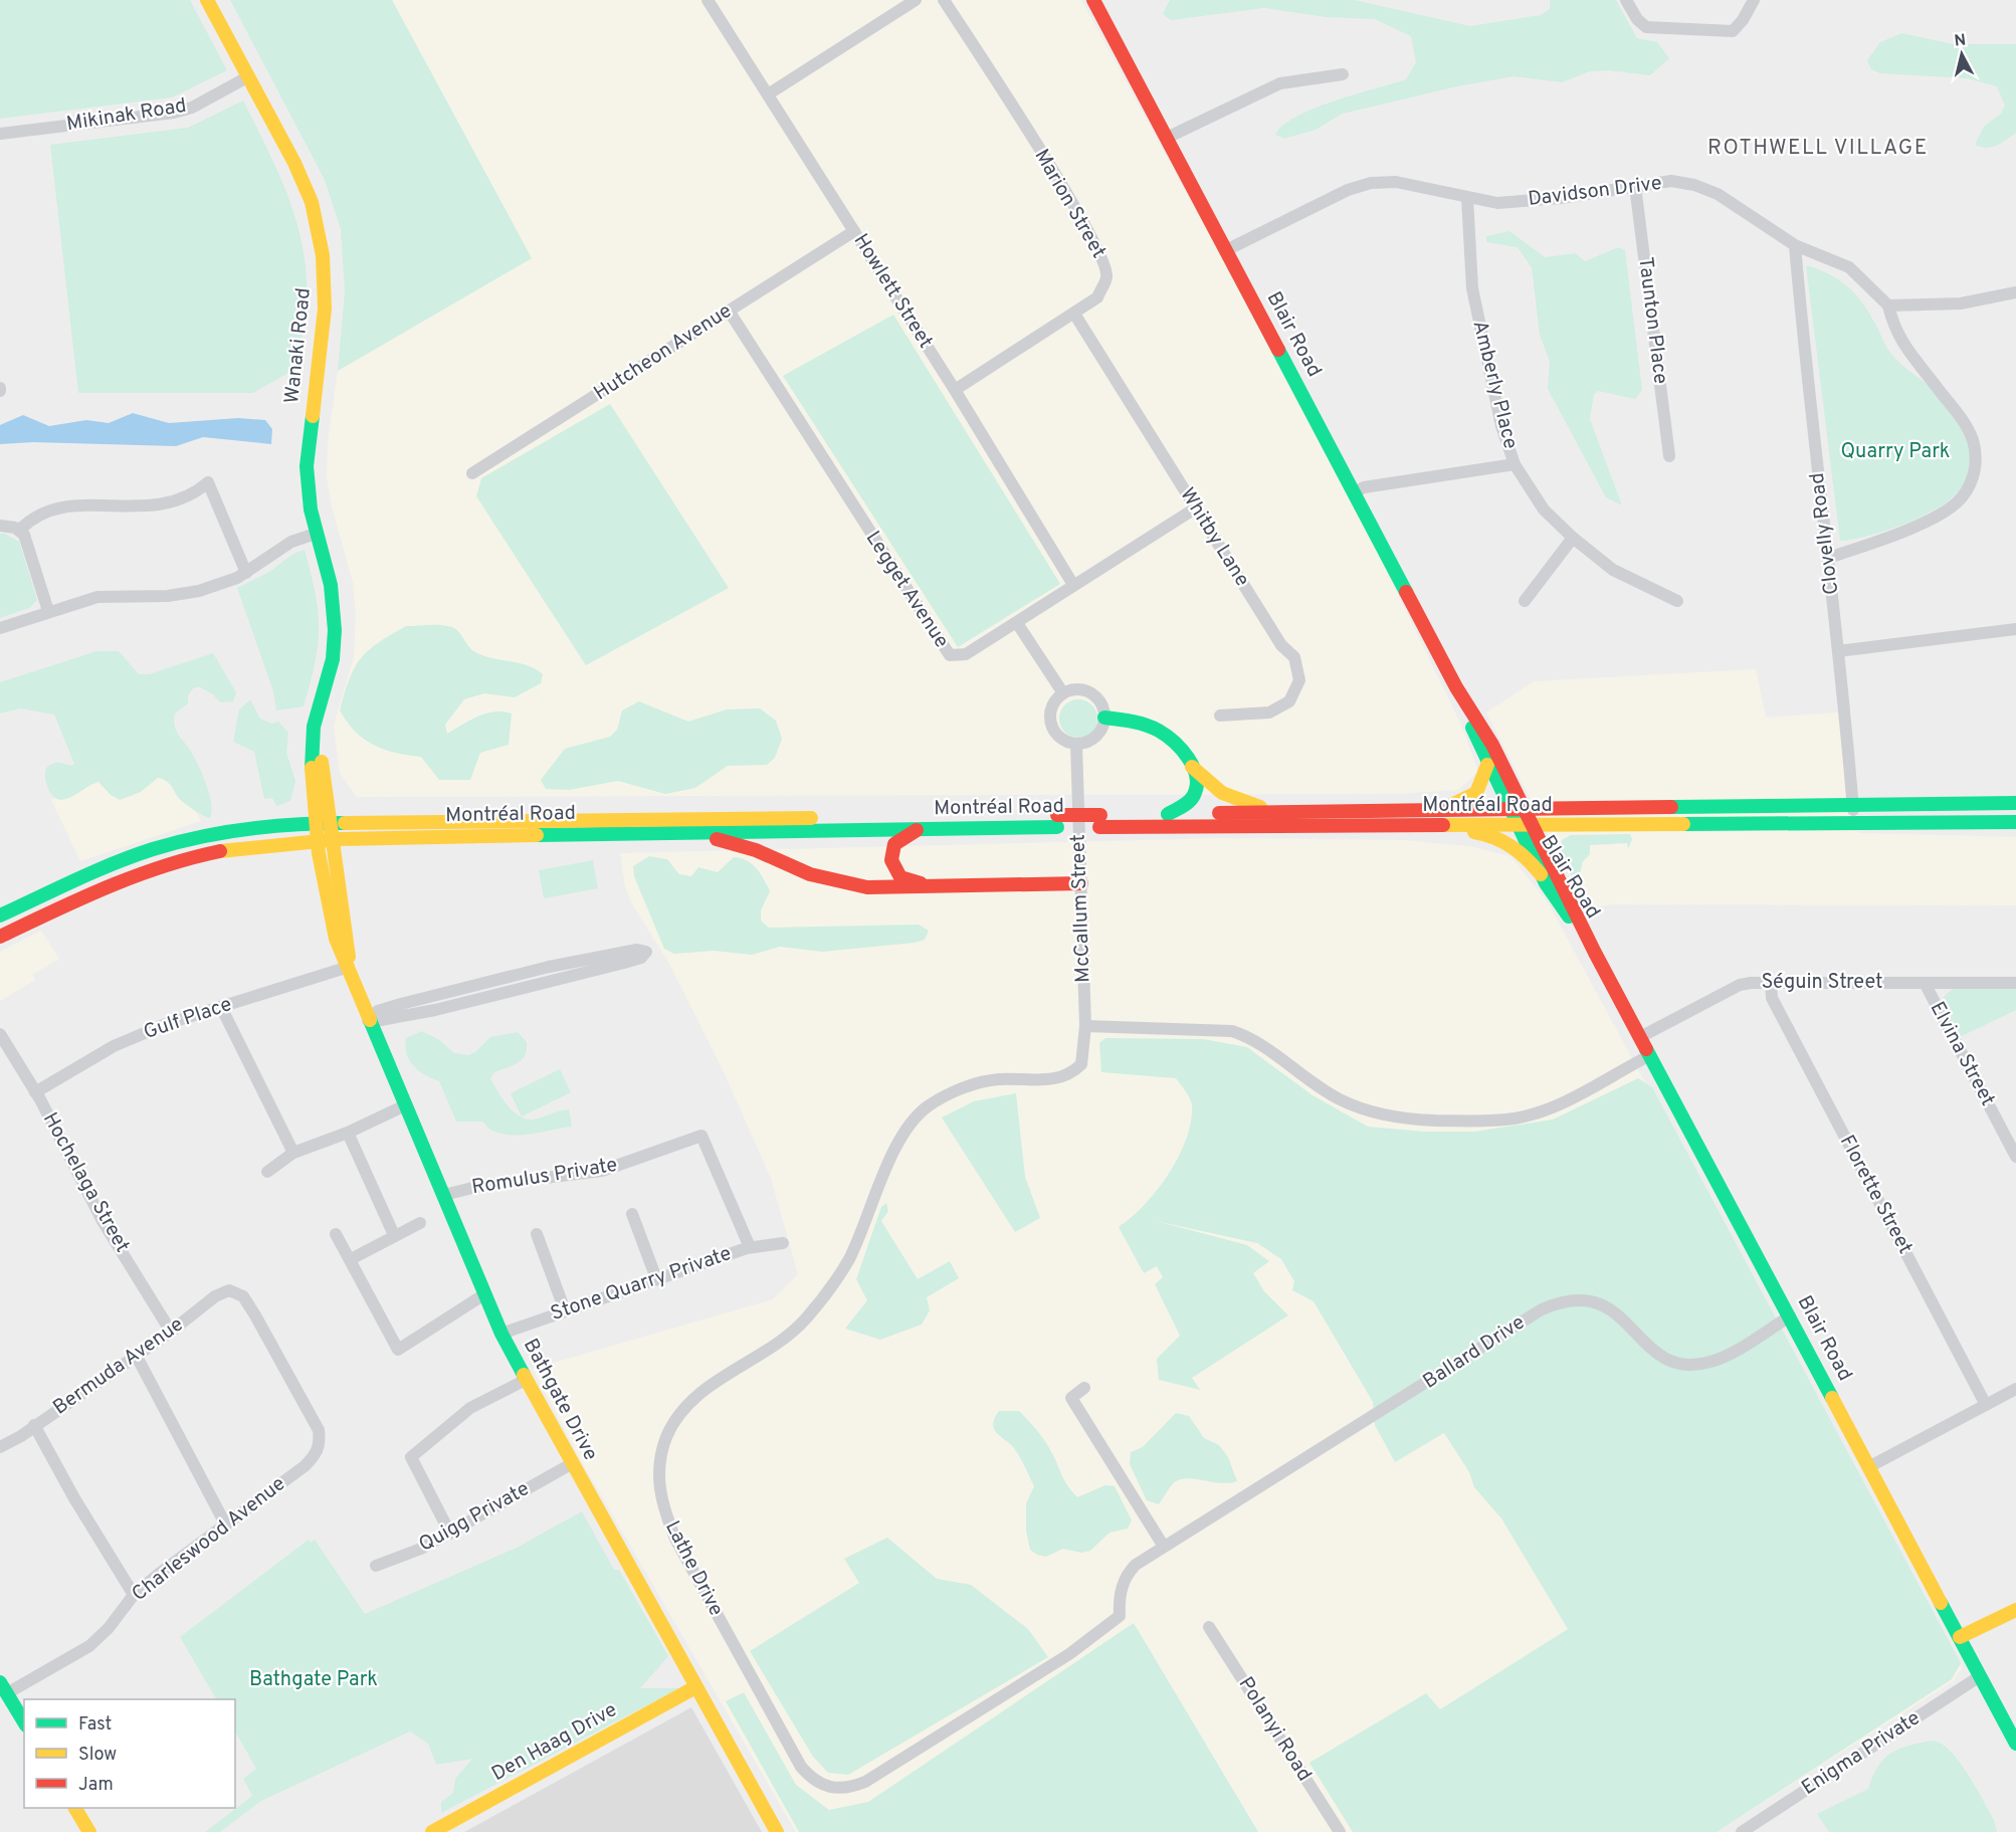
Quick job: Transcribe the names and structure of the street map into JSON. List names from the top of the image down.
{
  "streets": {
    "main road": [
      "Blair Road",
      "Wanaki Road",
      "Montréal Road",
      "Bathgate Drive",
      "Den Haag Drive"
    ],
    "street": [
      "Mikinak Road",
      "Davidson Drive",
      "Marion Street",
      "Howlett Street",
      "Taunton Place",
      "Hutcheon Avenue",
      "Amberly Place",
      "Clovelly Road",
      "Whitby Lane",
      "Legget Avenue",
      "McCallum Street",
      "Séguin Street",
      "Gulf Place",
      "Elvina Street",
      "Romulus Private",
      "Hochelaga Street",
      "Florette Street",
      "Stone Quarry Private",
      "Ballard Drive",
      "Bermuda Avenue",
      "Quigg Private",
      "Charleswood Avenue",
      "Lathe Drive",
      "Polanyi Road",
      "Enigma Private"
    ]
  },
  "crossings": [
    ["Mikinak Road", "Wanaki Road"],
    ["Davidson Drive", "Taunton Place"],
    ["Davidson Drive", "Blair Road"],
    ["Davidson Drive", "Amberly Place"],
    ["Davidson Drive", "Clovelly Road"],
    ["Marion Street", "Howlett Street"],
    ["Marion Street", "Whitby Lane"],
    ["Howlett Street", "Hutcheon Avenue"],
    ["Howlett Street", "Legget Avenue"],
    ["Blair Road", "Montréal Road"],
    ["Blair Road", "Séguin Street"],
    ["Blair Road", "Ballard Drive"],
    ["Blair Road", "Enigma Private"],
    ["Wanaki Road", "Montréal Road"],
    ["Wanaki Road", "Bathgate Drive"],
    ["Hutcheon Avenue", "Legget Avenue"],
    ["Clovelly Road", "Montréal Road"],
    ["Whitby Lane", "Legget Avenue"],
    ["Montréal Road", "Bathgate Drive"],
    ["McCallum Street", "Lathe Drive"],
    ["Séguin Street", "Elvina Street"],
    ["Séguin Street", "Florette Street"],
    ["Gulf Place", "Hochelaga Street"],
    ["Gulf Place", "Bathgate Drive"],
    ["Romulus Private", "Stone Quarry Private"],
    ["Romulus Private", "Bathgate Drive"],
    ["Hochelaga Street", "Bermuda Avenue"],
    ["Stone Quarry Private", "Bathgate Drive"],
    ["Ballard Drive", "Lathe Drive"],
    ["Bermuda Avenue", "Charleswood Avenue"],
    ["Bathgate Drive", "Quigg Private"],
    ["Bathgate Drive", "Den Haag Drive"]
  ],
  "districts": ["ROTHWELL VILLAGE"],
  "parks": ["Quarry Park", "Bathgate Park"],
  "legend": ["Fast", "Slow", "Jam"],
  "north": "top"
}
